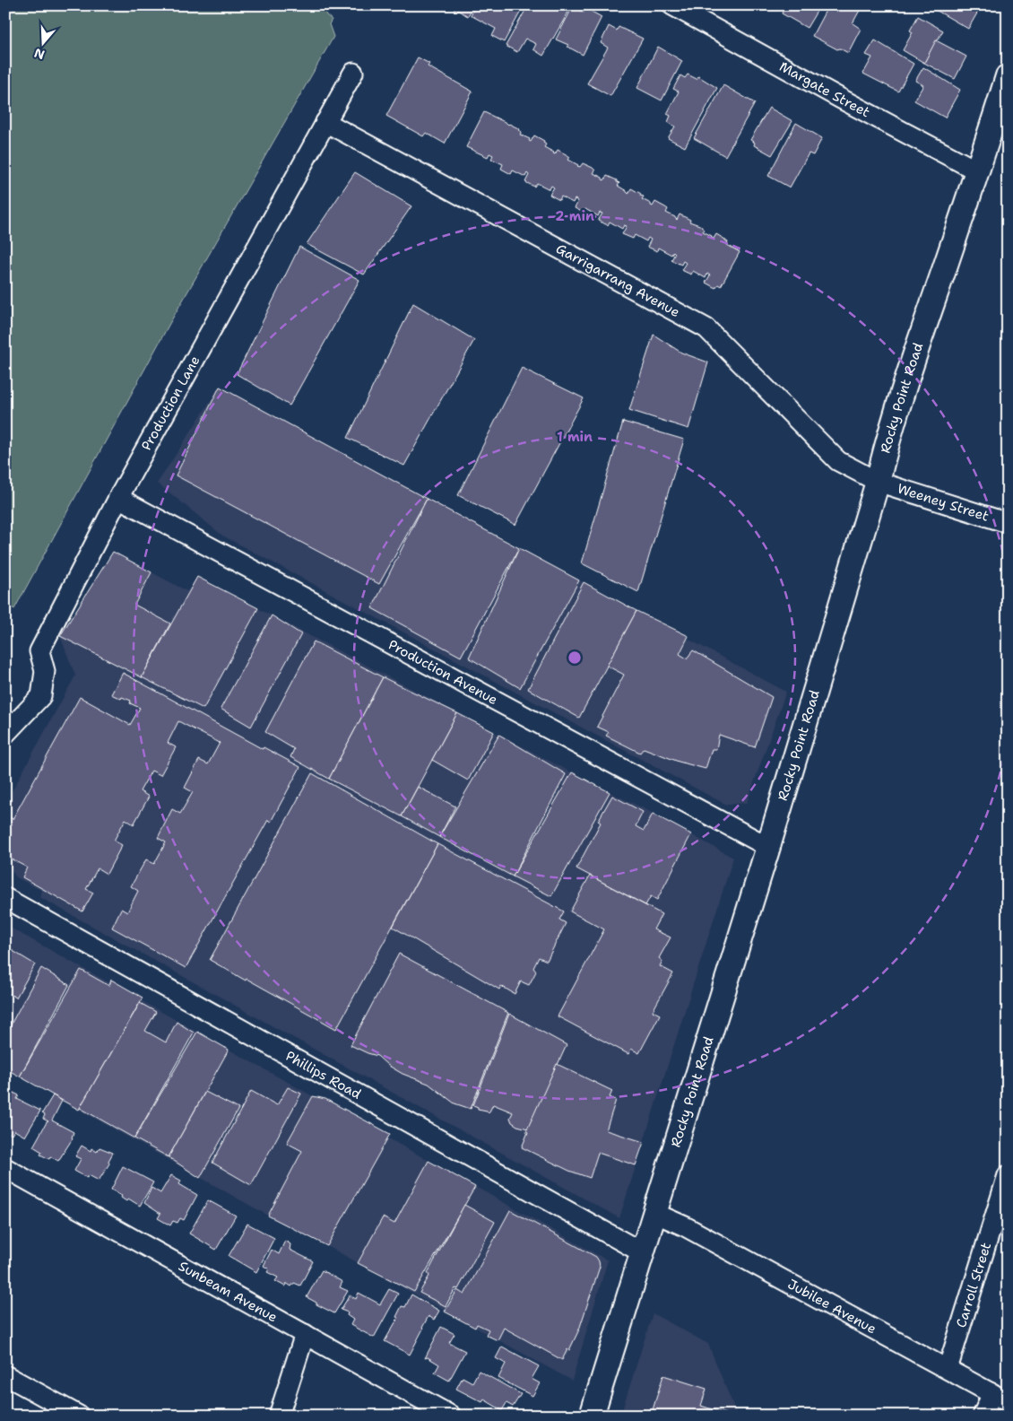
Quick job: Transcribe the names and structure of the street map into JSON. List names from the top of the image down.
{
  "streets": {
    "main road": ["Rocky Point Road"],
    "street": [
      "Margate Street",
      "Garrigarrang Avenue",
      "Production Lane",
      "Weeney Street",
      "Production Avenue",
      "Phillips Road",
      "Carroll Street",
      "Sunbeam Avenue",
      "Jubilee Avenue"
    ]
  },
  "crossings": [
    ["Margate Street", "Rocky Point Road"],
    ["Garrigarrang Avenue", "Rocky Point Road"],
    ["Garrigarrang Avenue", "Production Lane"],
    ["Garrigarrang Avenue", "Weeney Street"],
    ["Rocky Point Road", "Weeney Street"],
    ["Rocky Point Road", "Production Avenue"],
    ["Rocky Point Road", "Phillips Road"],
    ["Rocky Point Road", "Jubilee Avenue"],
    ["Production Lane", "Production Avenue"],
    ["Carroll Street", "Jubilee Avenue"]
  ],
  "north": "bottom",
  "rings": ["2 min", "1 min"]
}
